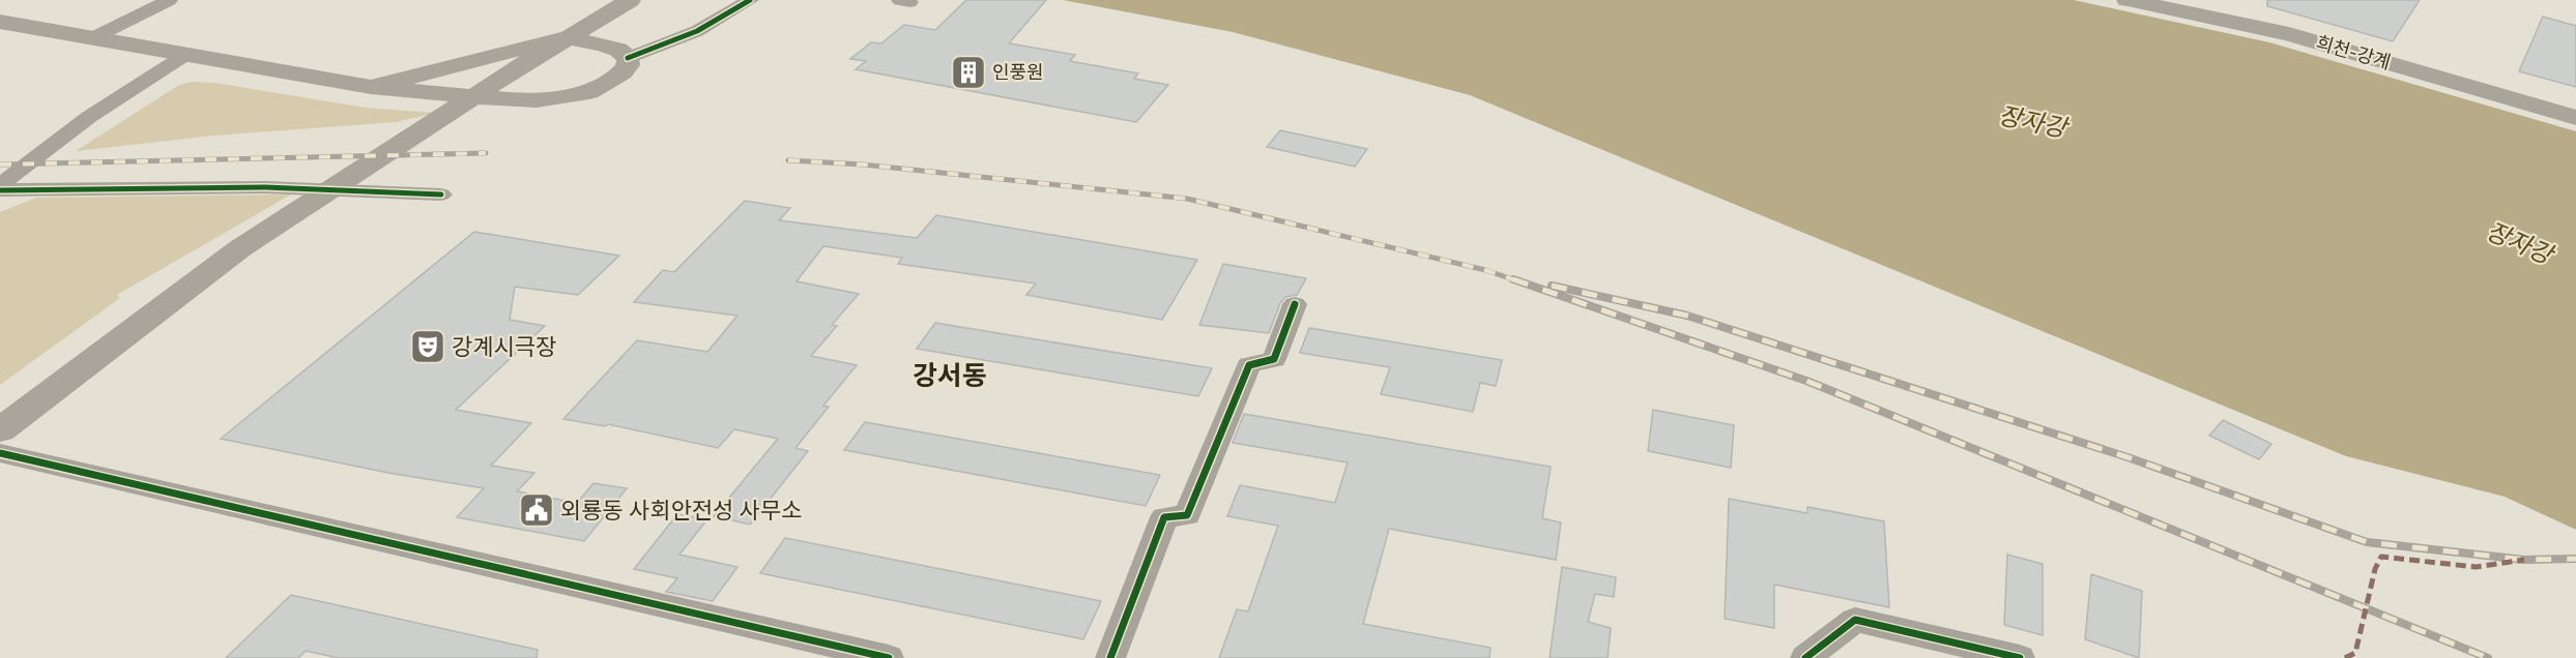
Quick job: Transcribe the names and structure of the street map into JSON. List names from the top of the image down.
{
  "streets": {
    "main road": ["희천-강계"]
  },
  "districts": ["강서동"],
  "water": ["장자강"],
  "places": {
    "building": ["인풍원"],
    "theatre": ["강계시극장"],
    "public building": ["외룡동 사회안전성 사무소"]
  }
}
